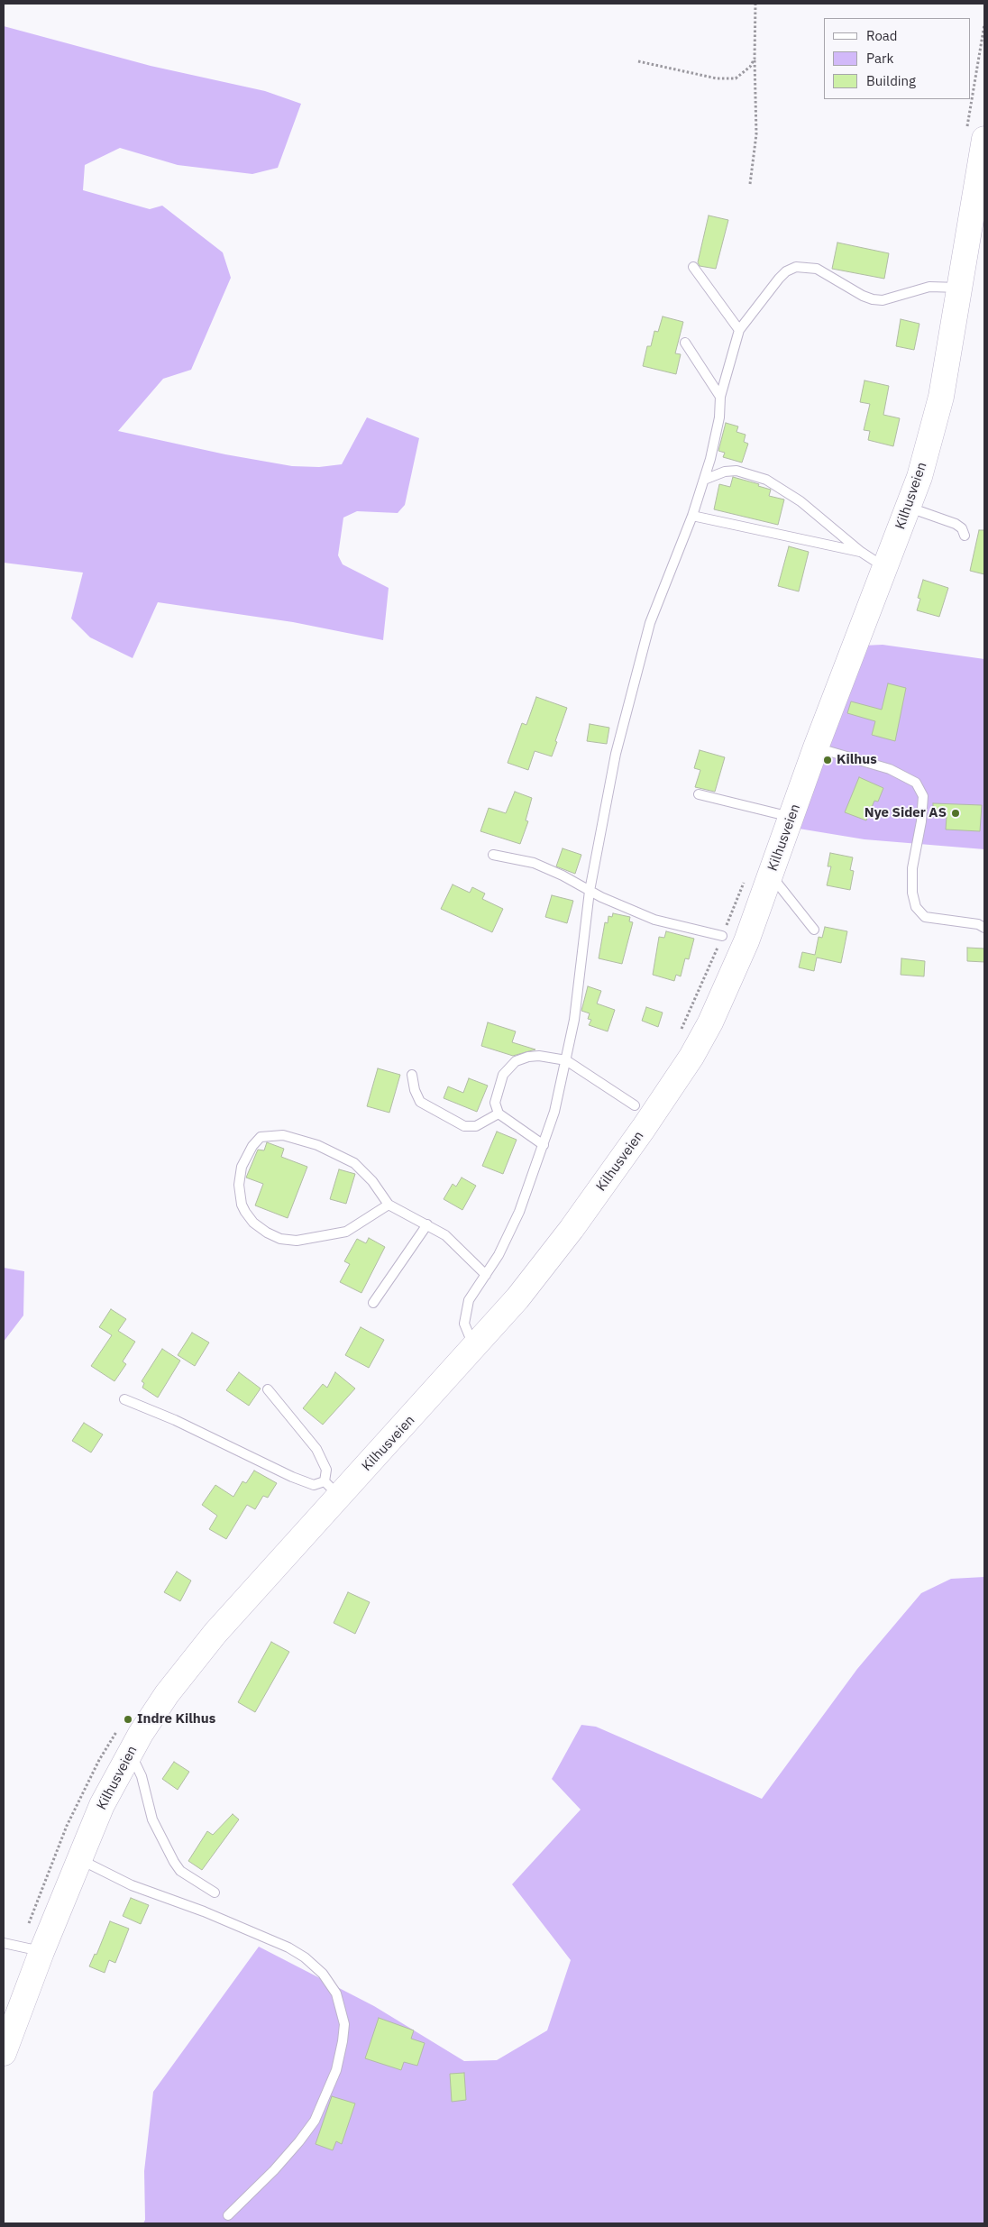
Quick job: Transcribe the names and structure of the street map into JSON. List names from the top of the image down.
{
  "streets": {
    "main road": ["Kilhusveien"]
  },
  "places": ["Kilhus", "Nye Sider AS", "Indre Kilhus"],
  "legend": ["Road", "Park", "Building"]
}
